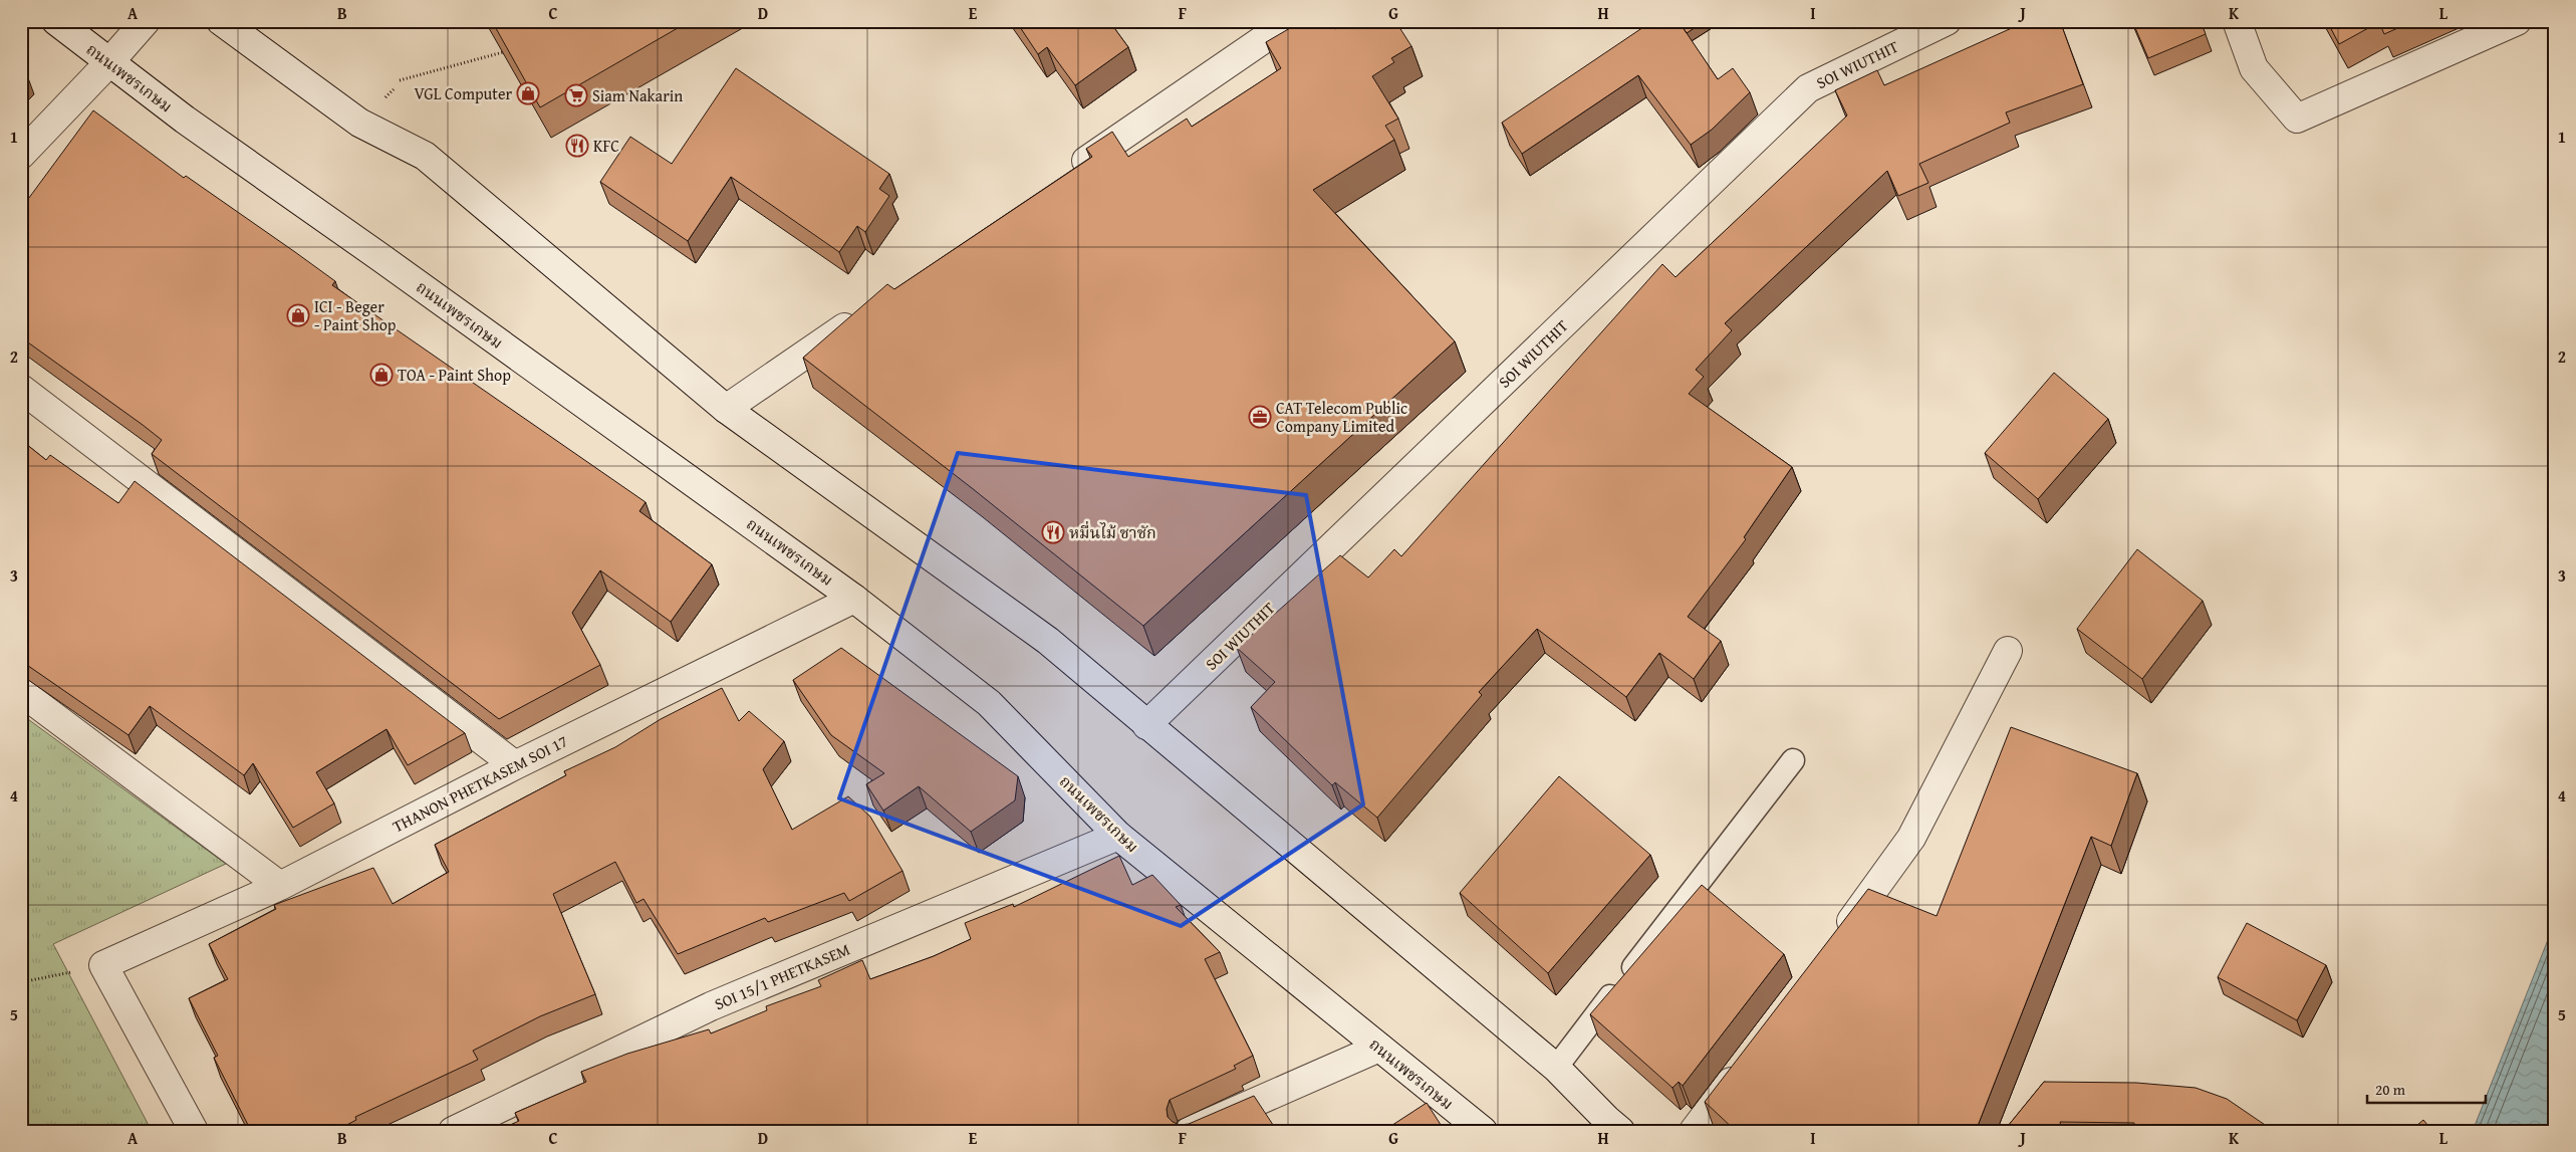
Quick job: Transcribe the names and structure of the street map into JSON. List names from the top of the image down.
{
  "streets": {
    "street": [
      "SOI WIUTHIT",
      "ถนนเพชรเกษม",
      "THANON PHETKASEM SOI 17",
      "SOI 15/1 PHETKASEM"
    ]
  },
  "crossings": [
    ["ถนนเพชรเกษม", "THANON PHETKASEM SOI 17"],
    ["ถนนเพชรเกษม", "SOI 15/1 PHETKASEM"]
  ],
  "places": {
    "shop": ["VGL Computer", "ICI - Beger - Paint Shop", "TOA - Paint Shop"],
    "supermarket": ["Siam Nakarin"],
    "restaurant": ["KFC", "หมื่นไม้ ชาชัก"],
    "office": ["CAT Telecom Public Company Limited"]
  },
  "scale_bar": "20 m",
  "grid": {
    "columns": [
      "A",
      "B",
      "C",
      "D",
      "E",
      "F",
      "G",
      "H",
      "I",
      "J",
      "K",
      "L"
    ],
    "rows": [
      "1",
      "2",
      "3",
      "4",
      "5"
    ]
  }
}
